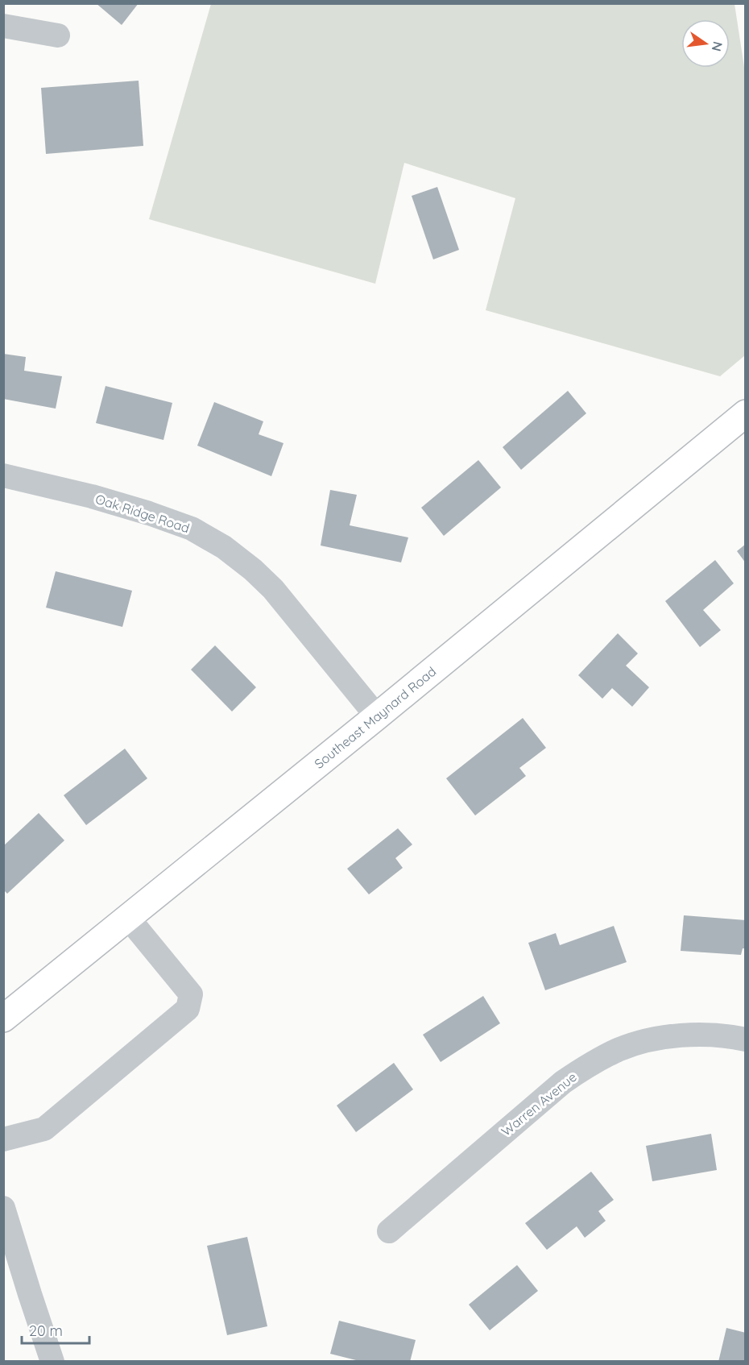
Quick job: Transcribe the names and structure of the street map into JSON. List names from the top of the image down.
{
  "streets": {
    "main road": ["Southeast Maynard Road"],
    "street": ["Oak Ridge Road", "Warren Avenue"]
  },
  "crossings": [
    ["Oak Ridge Road", "Southeast Maynard Road"]
  ],
  "scale_bar": "20 m",
  "north": "right"
}
